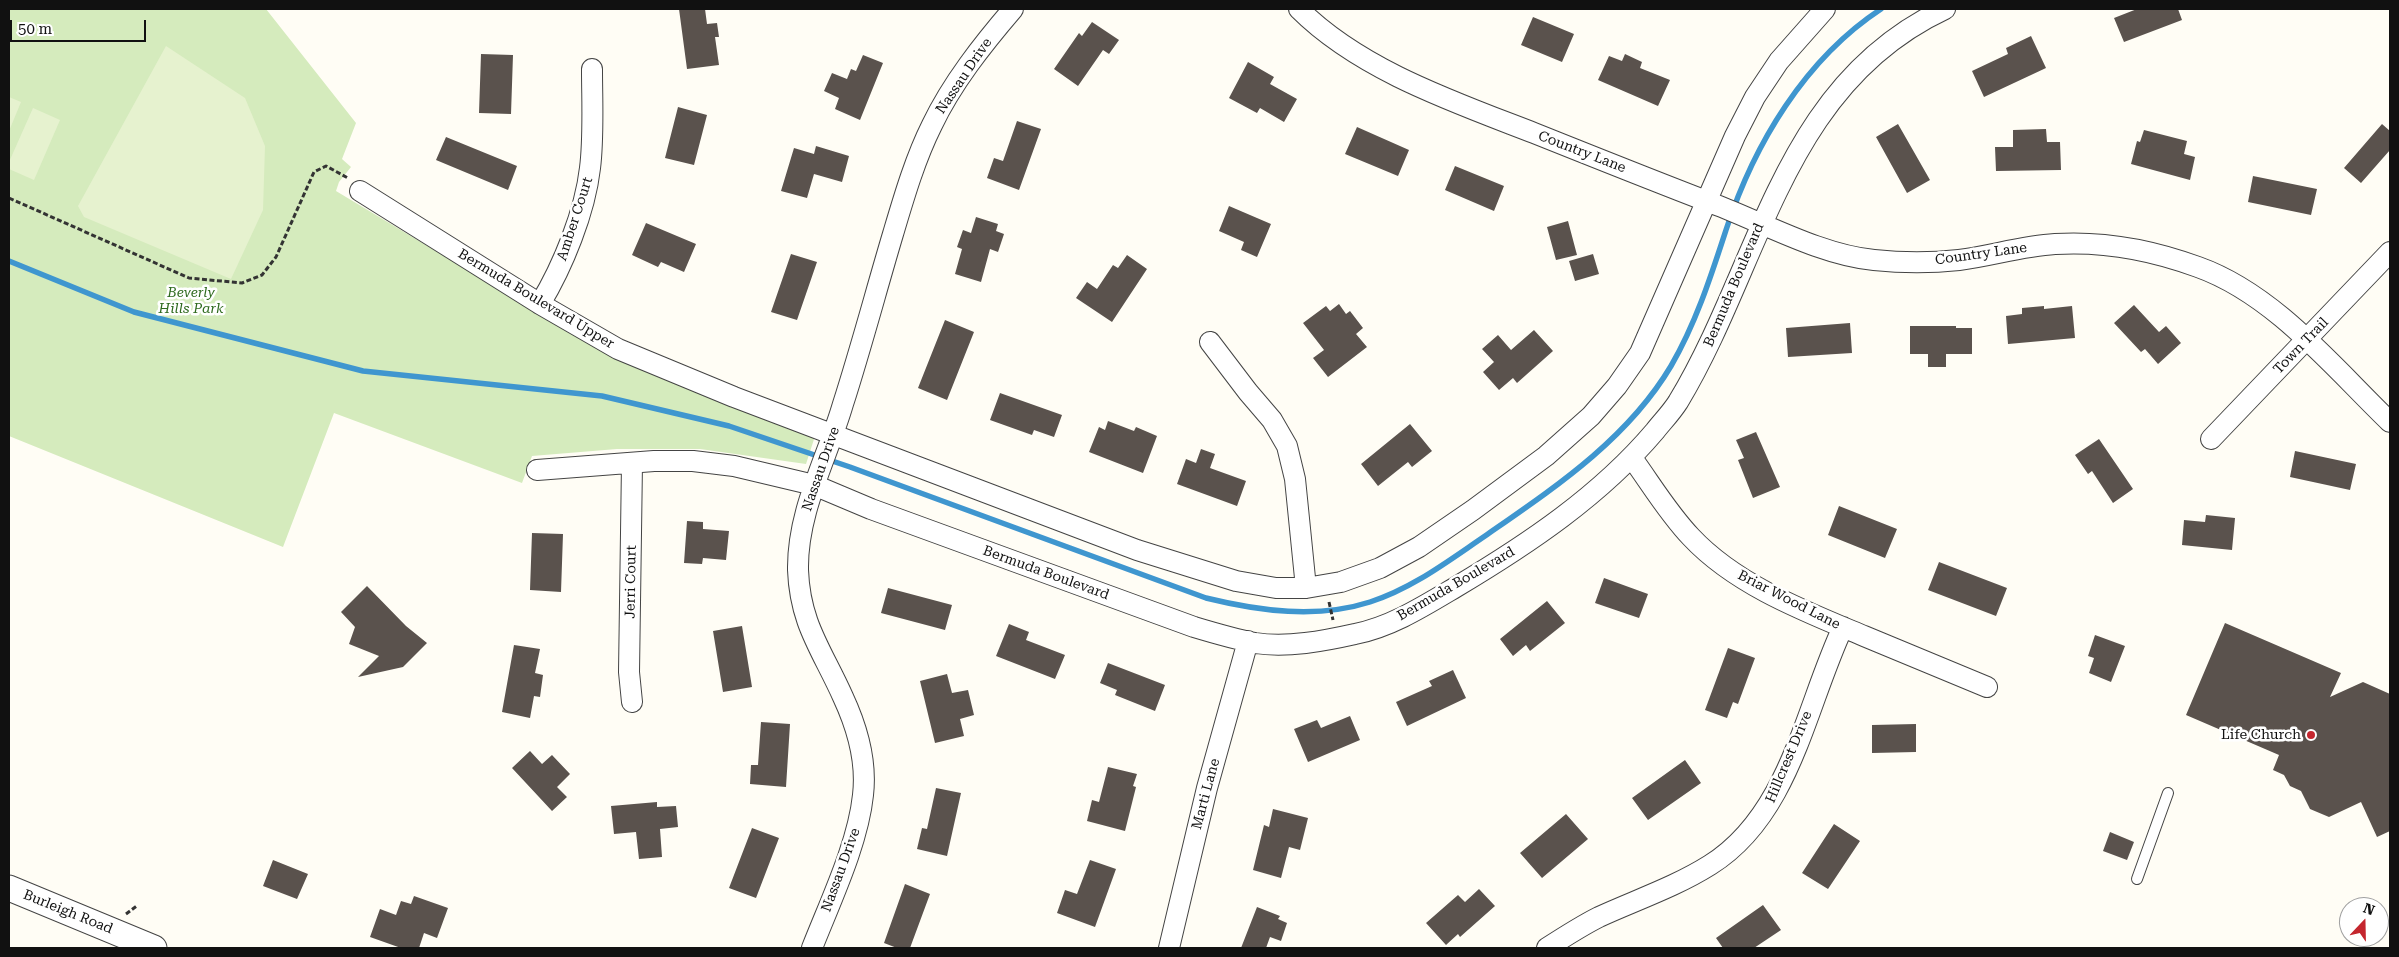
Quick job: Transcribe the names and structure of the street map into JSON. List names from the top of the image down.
{
  "streets": {
    "street": [
      "Nassau Drive",
      "Country Lane",
      "Amber Court",
      "Bermuda Boulevard",
      "Bermuda Boulevard Upper",
      "Town Trail",
      "Jerri Court",
      "Briar Wood Lane",
      "Hillcrest Drive",
      "Marti Lane",
      "Burleigh Road"
    ]
  },
  "crossings": [
    ["Nassau Drive", "Bermuda Boulevard"],
    ["Nassau Drive", "Bermuda Boulevard Upper"],
    ["Country Lane", "Bermuda Boulevard"],
    ["Country Lane", "Town Trail"],
    ["Amber Court", "Bermuda Boulevard Upper"],
    ["Bermuda Boulevard", "Jerri Court"],
    ["Bermuda Boulevard", "Briar Wood Lane"],
    ["Bermuda Boulevard", "Marti Lane"],
    ["Briar Wood Lane", "Hillcrest Drive"]
  ],
  "parks": ["Beverly Hills Park"],
  "places": ["Life Church"],
  "scale_bar": "50 m",
  "north": "top"
}
